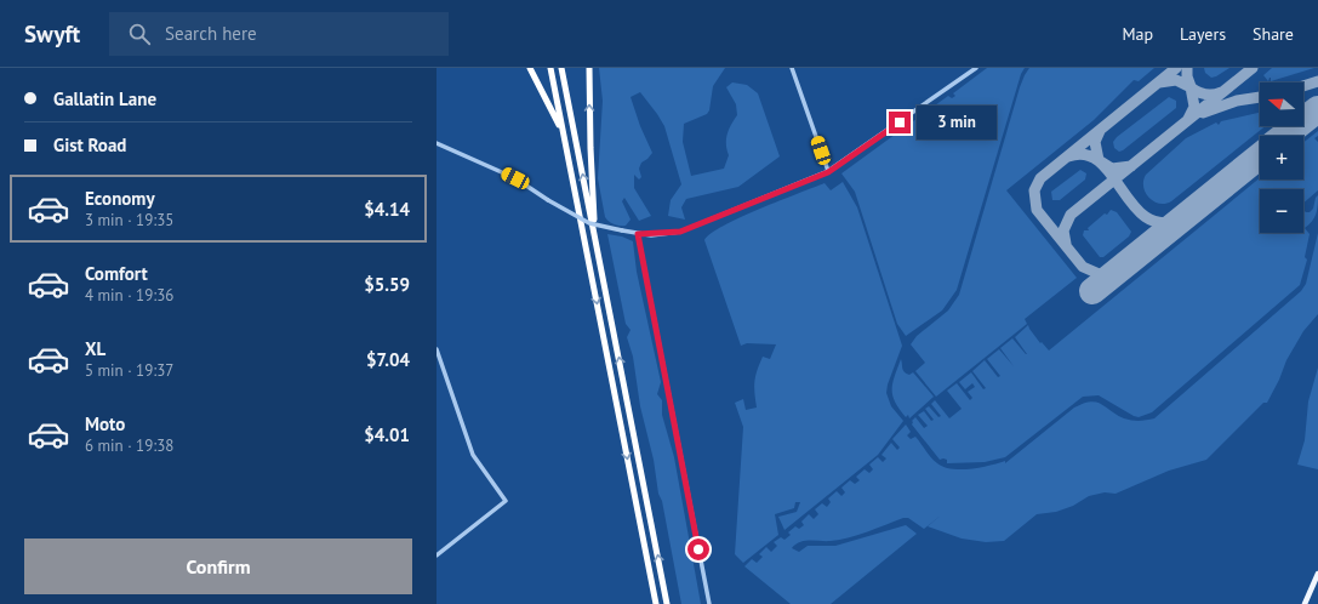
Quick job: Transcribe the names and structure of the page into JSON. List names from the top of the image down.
{
  "north": "left",
  "page": {
    "header": "Swyft",
    "search": "Search here",
    "nav": ["Map", "Layers", "Share"],
    "banner": ["Gallatin Lane", "Gist Road"],
    "map_buttons": ["+", "−"],
    "bubble": "3 min",
    "list": [
      {
        "name": "Economy",
        "note": "3 min · 19:35",
        "value": "$4.14"
      },
      {
        "name": "Comfort",
        "note": "4 min · 19:36",
        "value": "$5.59"
      },
      {
        "name": "XL",
        "note": "5 min · 19:37",
        "value": "$7.04"
      },
      {
        "name": "Moto",
        "note": "6 min · 19:38",
        "value": "$4.01"
      }
    ],
    "buttons": "Confirm"
  }
}
